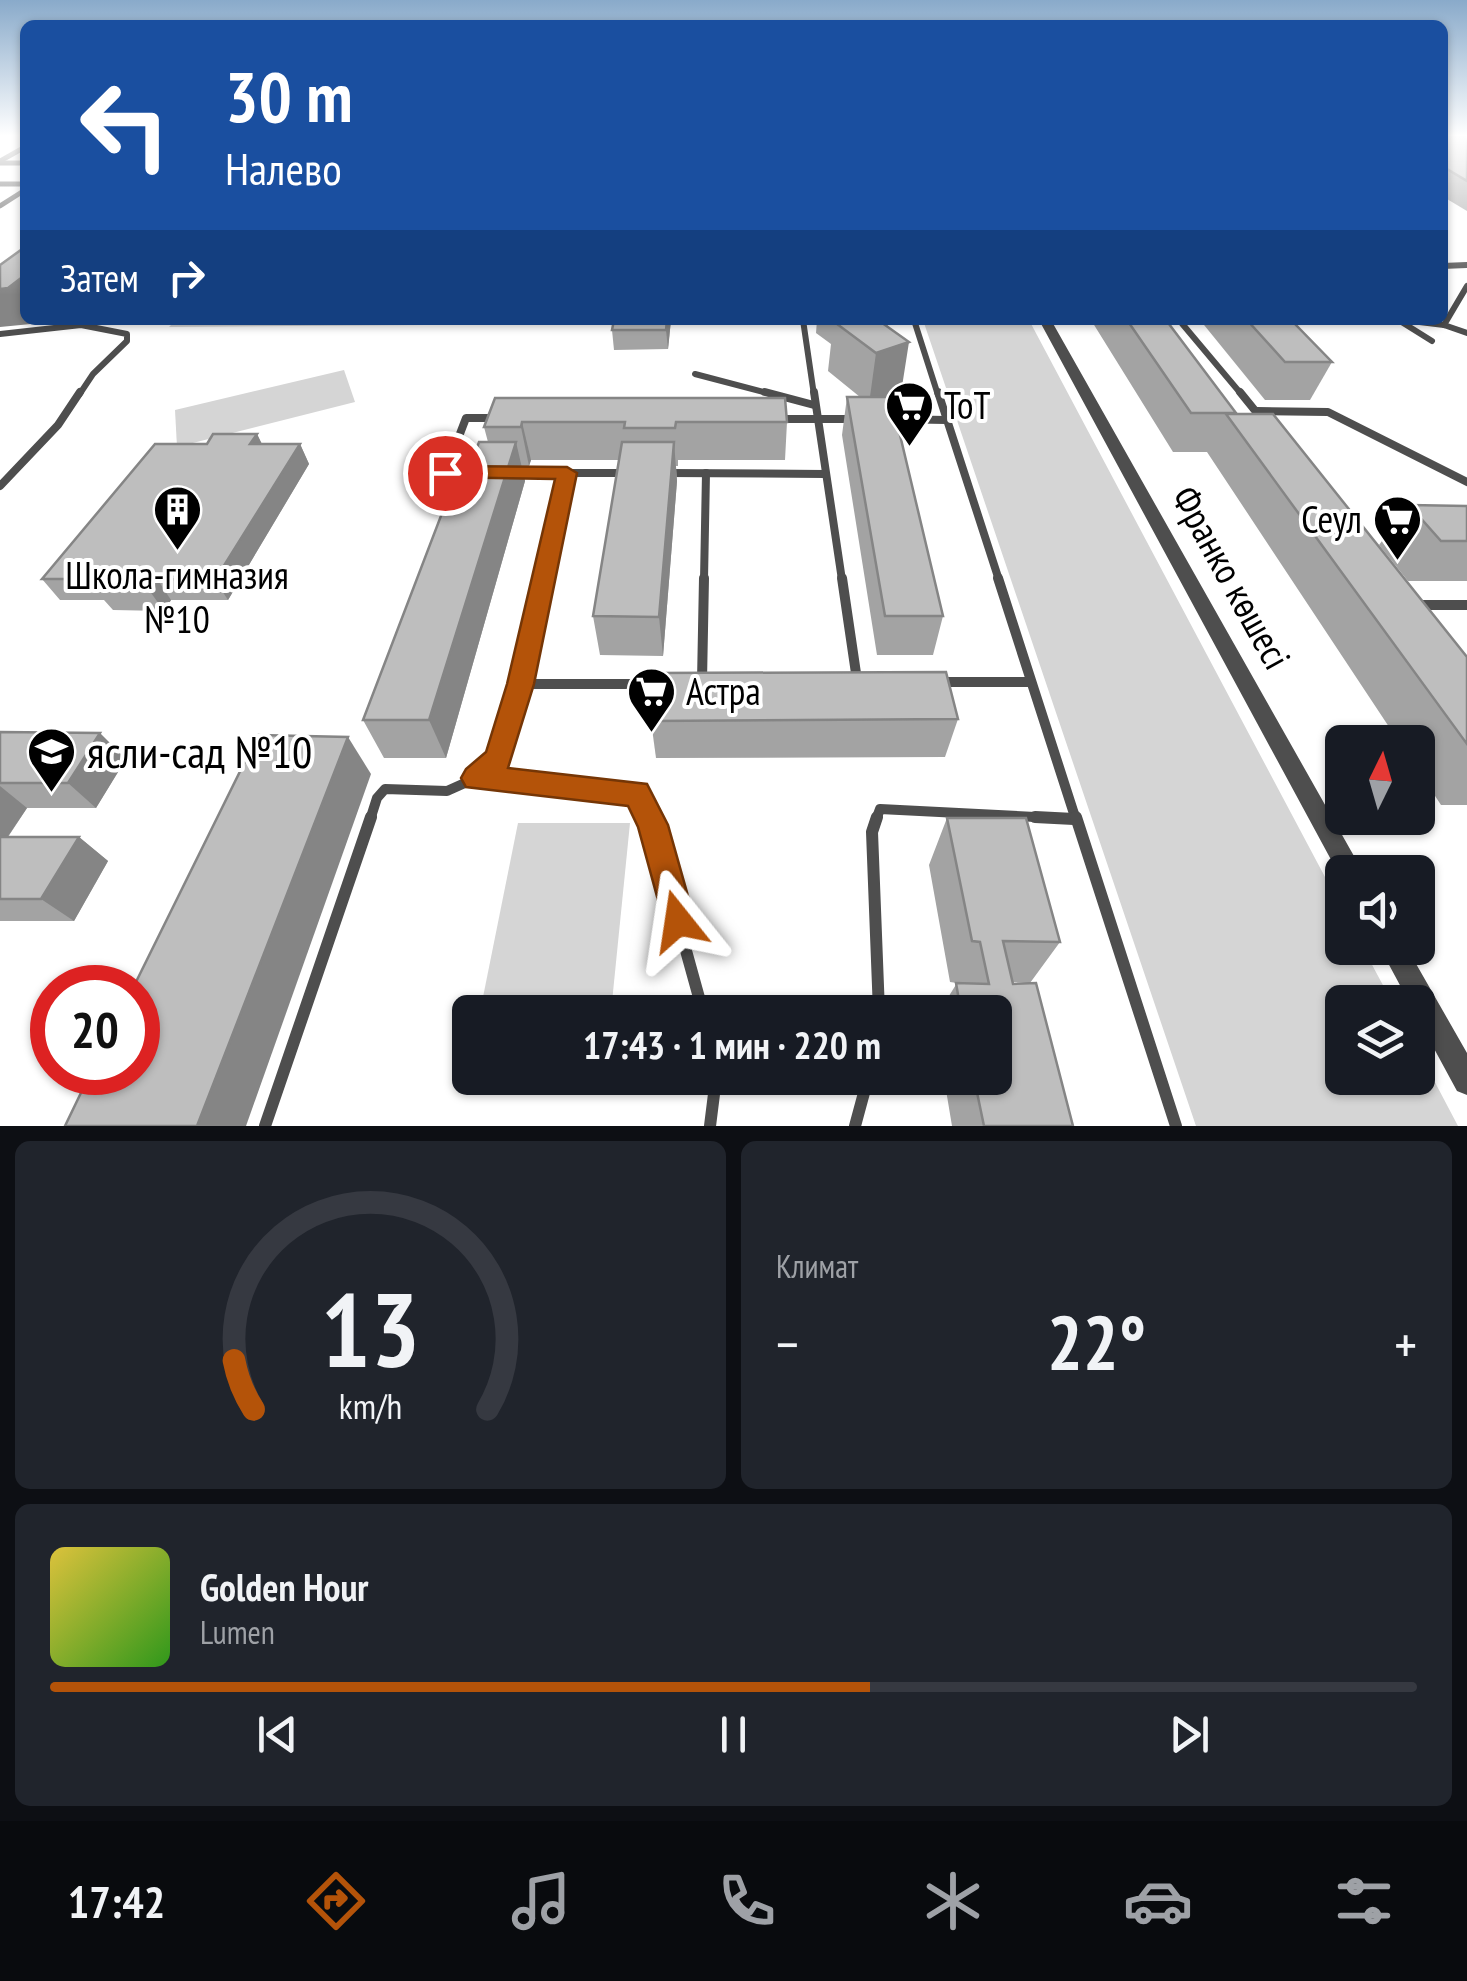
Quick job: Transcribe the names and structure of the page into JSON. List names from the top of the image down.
{
  "streets": {
    "street": ["Франко көшесі"]
  },
  "places": {
    "supermarket": ["ТоТ", "Сеул", "Астра"],
    "building": ["Школа-гимназия №10"],
    "school or university": ["ясли-сад №10"]
  },
  "north": "top",
  "page": {
    "turn": ["30 m", "Налево"],
    "then": "Затем",
    "limit": "20",
    "trip": "17:43 · 1 мин · 220 m",
    "tile": "Климат",
    "heat": ["−", "22°", "+"],
    "song": ["Golden Hour", "Lumen"],
    "tabs": "17:42",
    "gauge": ["13", "km/h"]
  }
}
